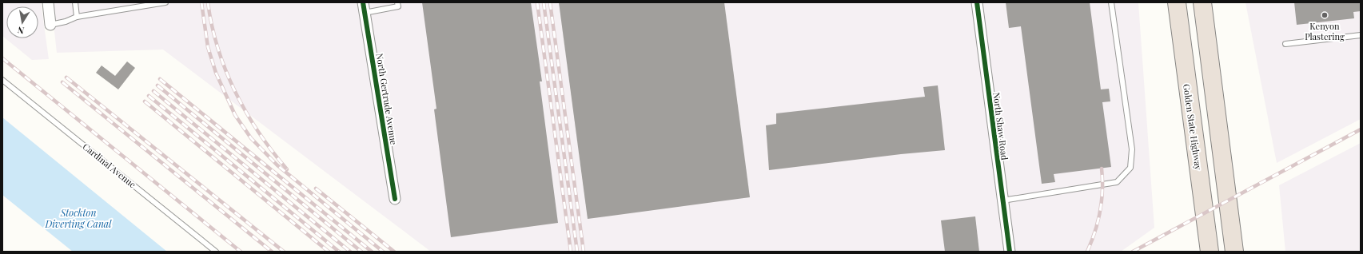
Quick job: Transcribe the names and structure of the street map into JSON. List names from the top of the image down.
{
  "streets": {
    "highway": ["Golden State Highway"],
    "street": ["North Gertrude Avenue", "North Shaw Road"],
    "lane": ["Cardinal Avenue"]
  },
  "water": ["Stockton Diverting Canal"],
  "places": ["Kenyon Plastering"],
  "north": "bottom"
}
